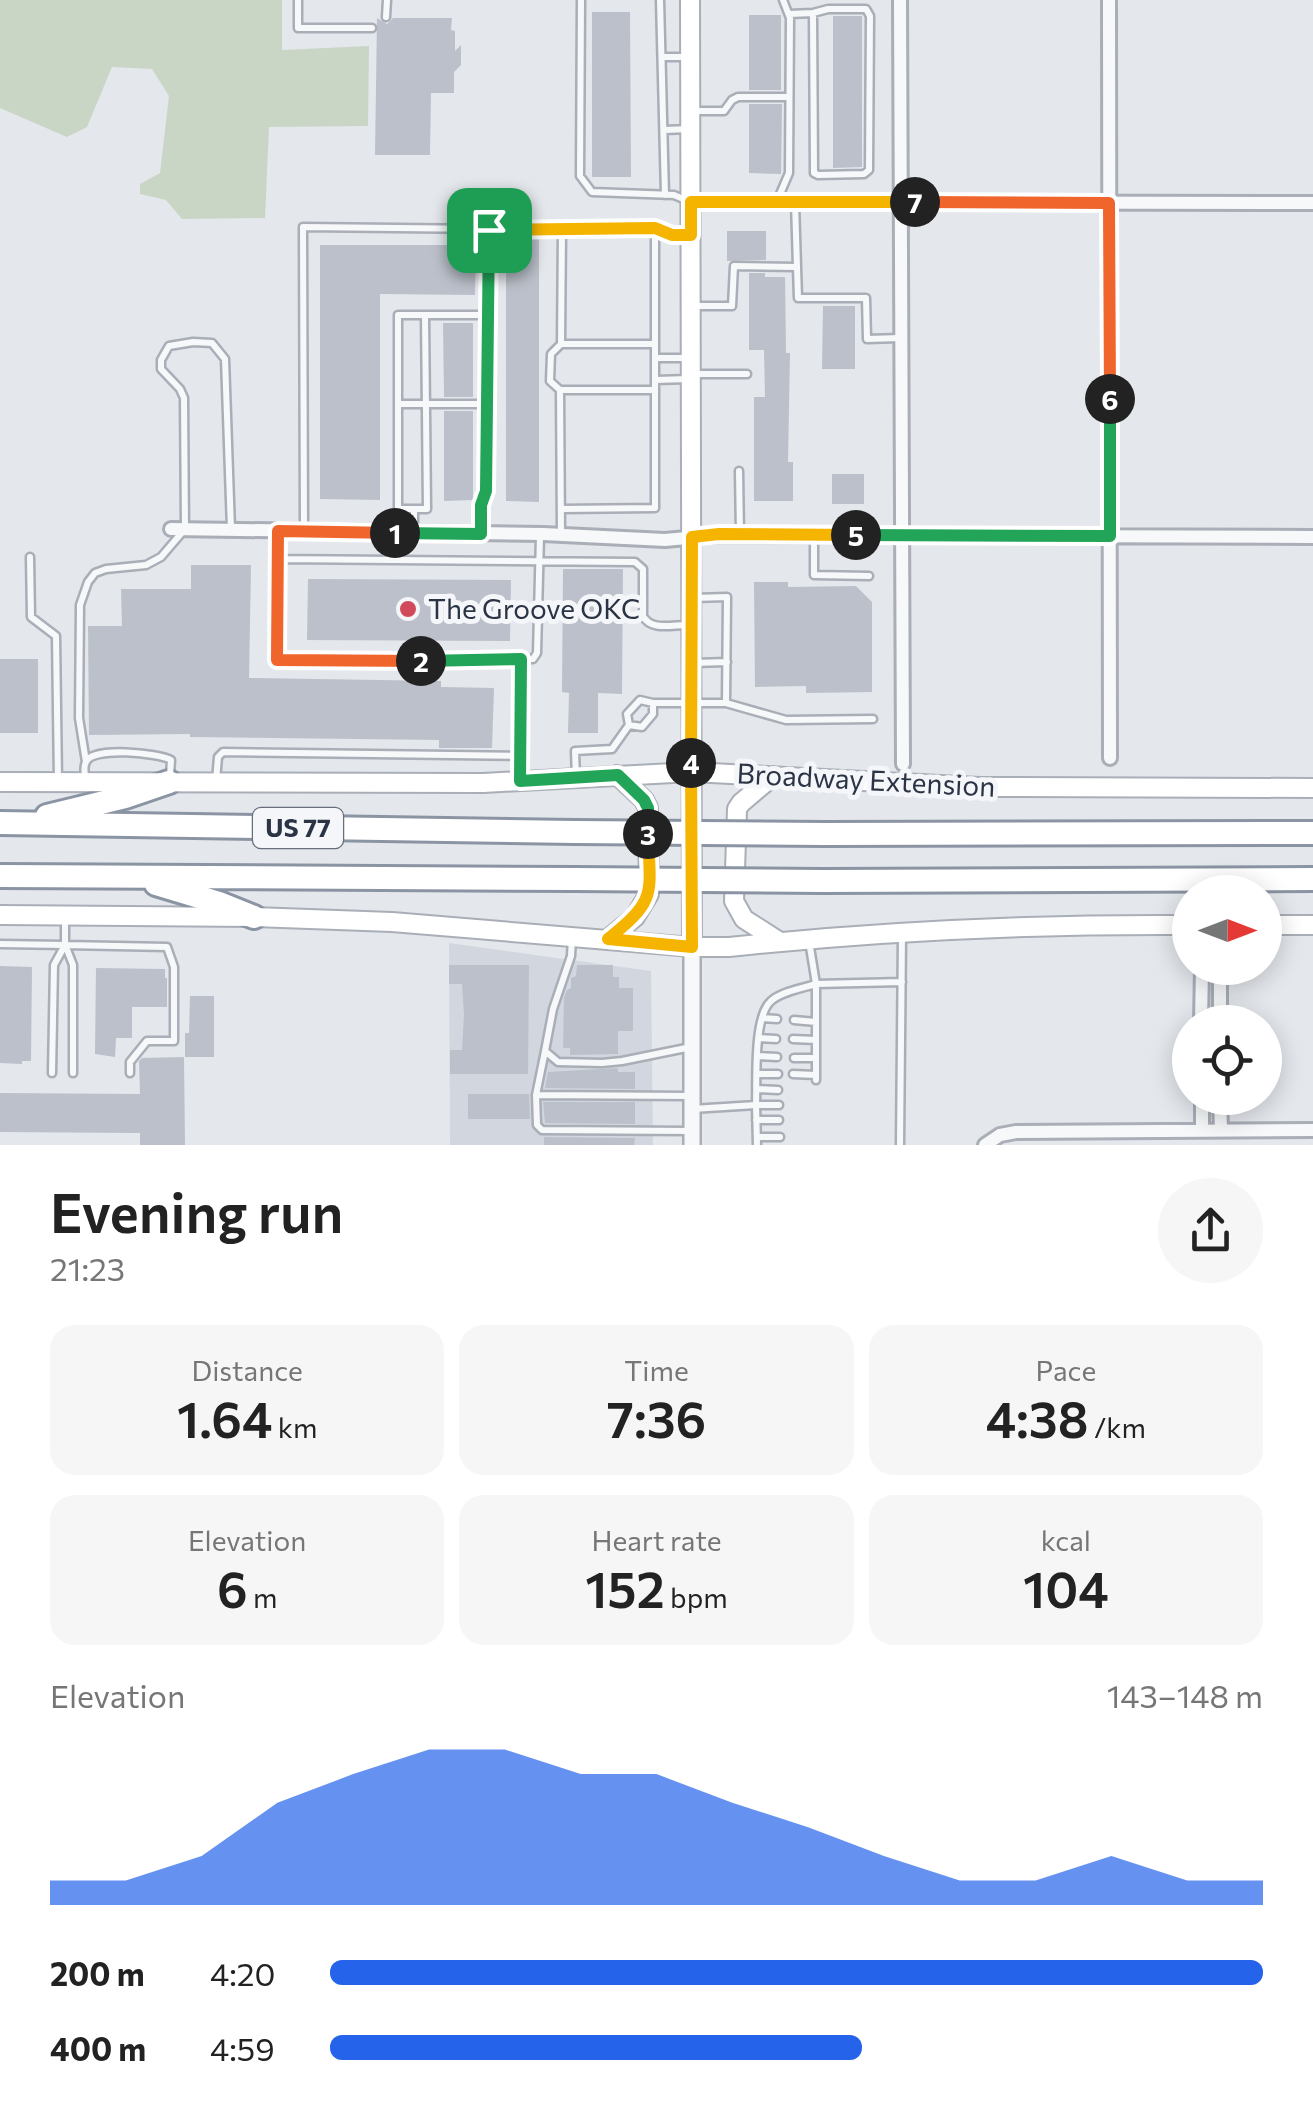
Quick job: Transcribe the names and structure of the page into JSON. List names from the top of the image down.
{
  "streets": {
    "highway": ["Broadway Extension", "US 77"]
  },
  "places": ["The Groove OKC"],
  "north": "right",
  "page": {
    "pins": [
      "7",
      "6",
      "1",
      "5",
      "2",
      "4",
      "3"
    ],
    "heading": ["Evening run", "21:23"],
    "stats": [
      ["Distance", "1.64 km"],
      ["Time", "7:36"],
      ["Pace", "4:38 /km"],
      ["Elevation", "6 m"],
      ["Heart rate", "152 bpm"],
      ["kcal", "104"]
    ],
    "chart": ["Elevation", "143–148 m"],
    "list": [
      {
        "name": "200 m",
        "note": "4:20"
      },
      {
        "name": "400 m",
        "note": "4:59"
      }
    ]
  }
}
